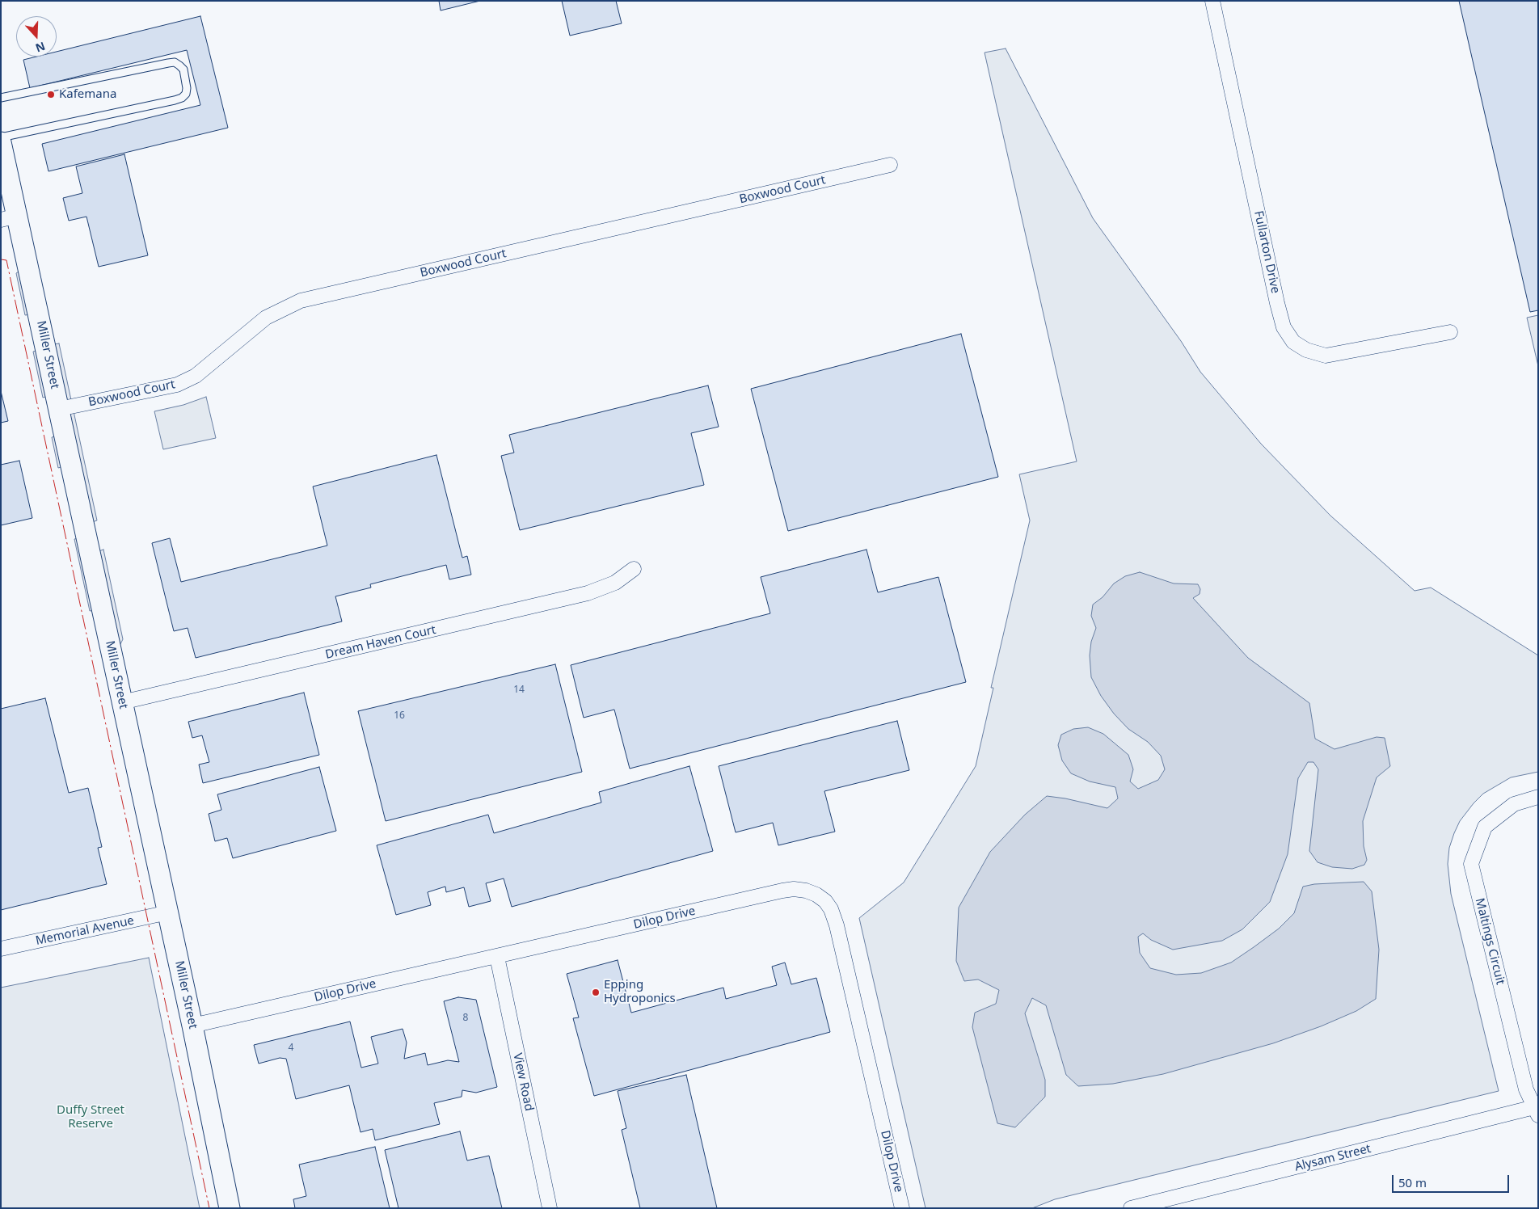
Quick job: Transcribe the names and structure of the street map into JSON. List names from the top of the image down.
{
  "streets": {
    "street": [
      "Boxwood Court",
      "Fullarton Drive",
      "Miller Street",
      "Dream Haven Court",
      "Dilop Drive",
      "Memorial Avenue",
      "Maltings Circuit",
      "View Road",
      "Alysam Street"
    ]
  },
  "crossings": [
    ["Boxwood Court", "Miller Street"],
    ["Miller Street", "Dream Haven Court"],
    ["Miller Street", "Dilop Drive"],
    ["Miller Street", "Memorial Avenue"],
    ["Dilop Drive", "View Road"],
    ["Maltings Circuit", "Alysam Street"]
  ],
  "parks": ["Duffy Street Reserve"],
  "places": ["Kafemana", "Epping Hydroponics"],
  "house_numbers": [
    "14",
    "16",
    "8",
    "4"
  ],
  "scale_bar": "50 m",
  "north": "bottom"
}
